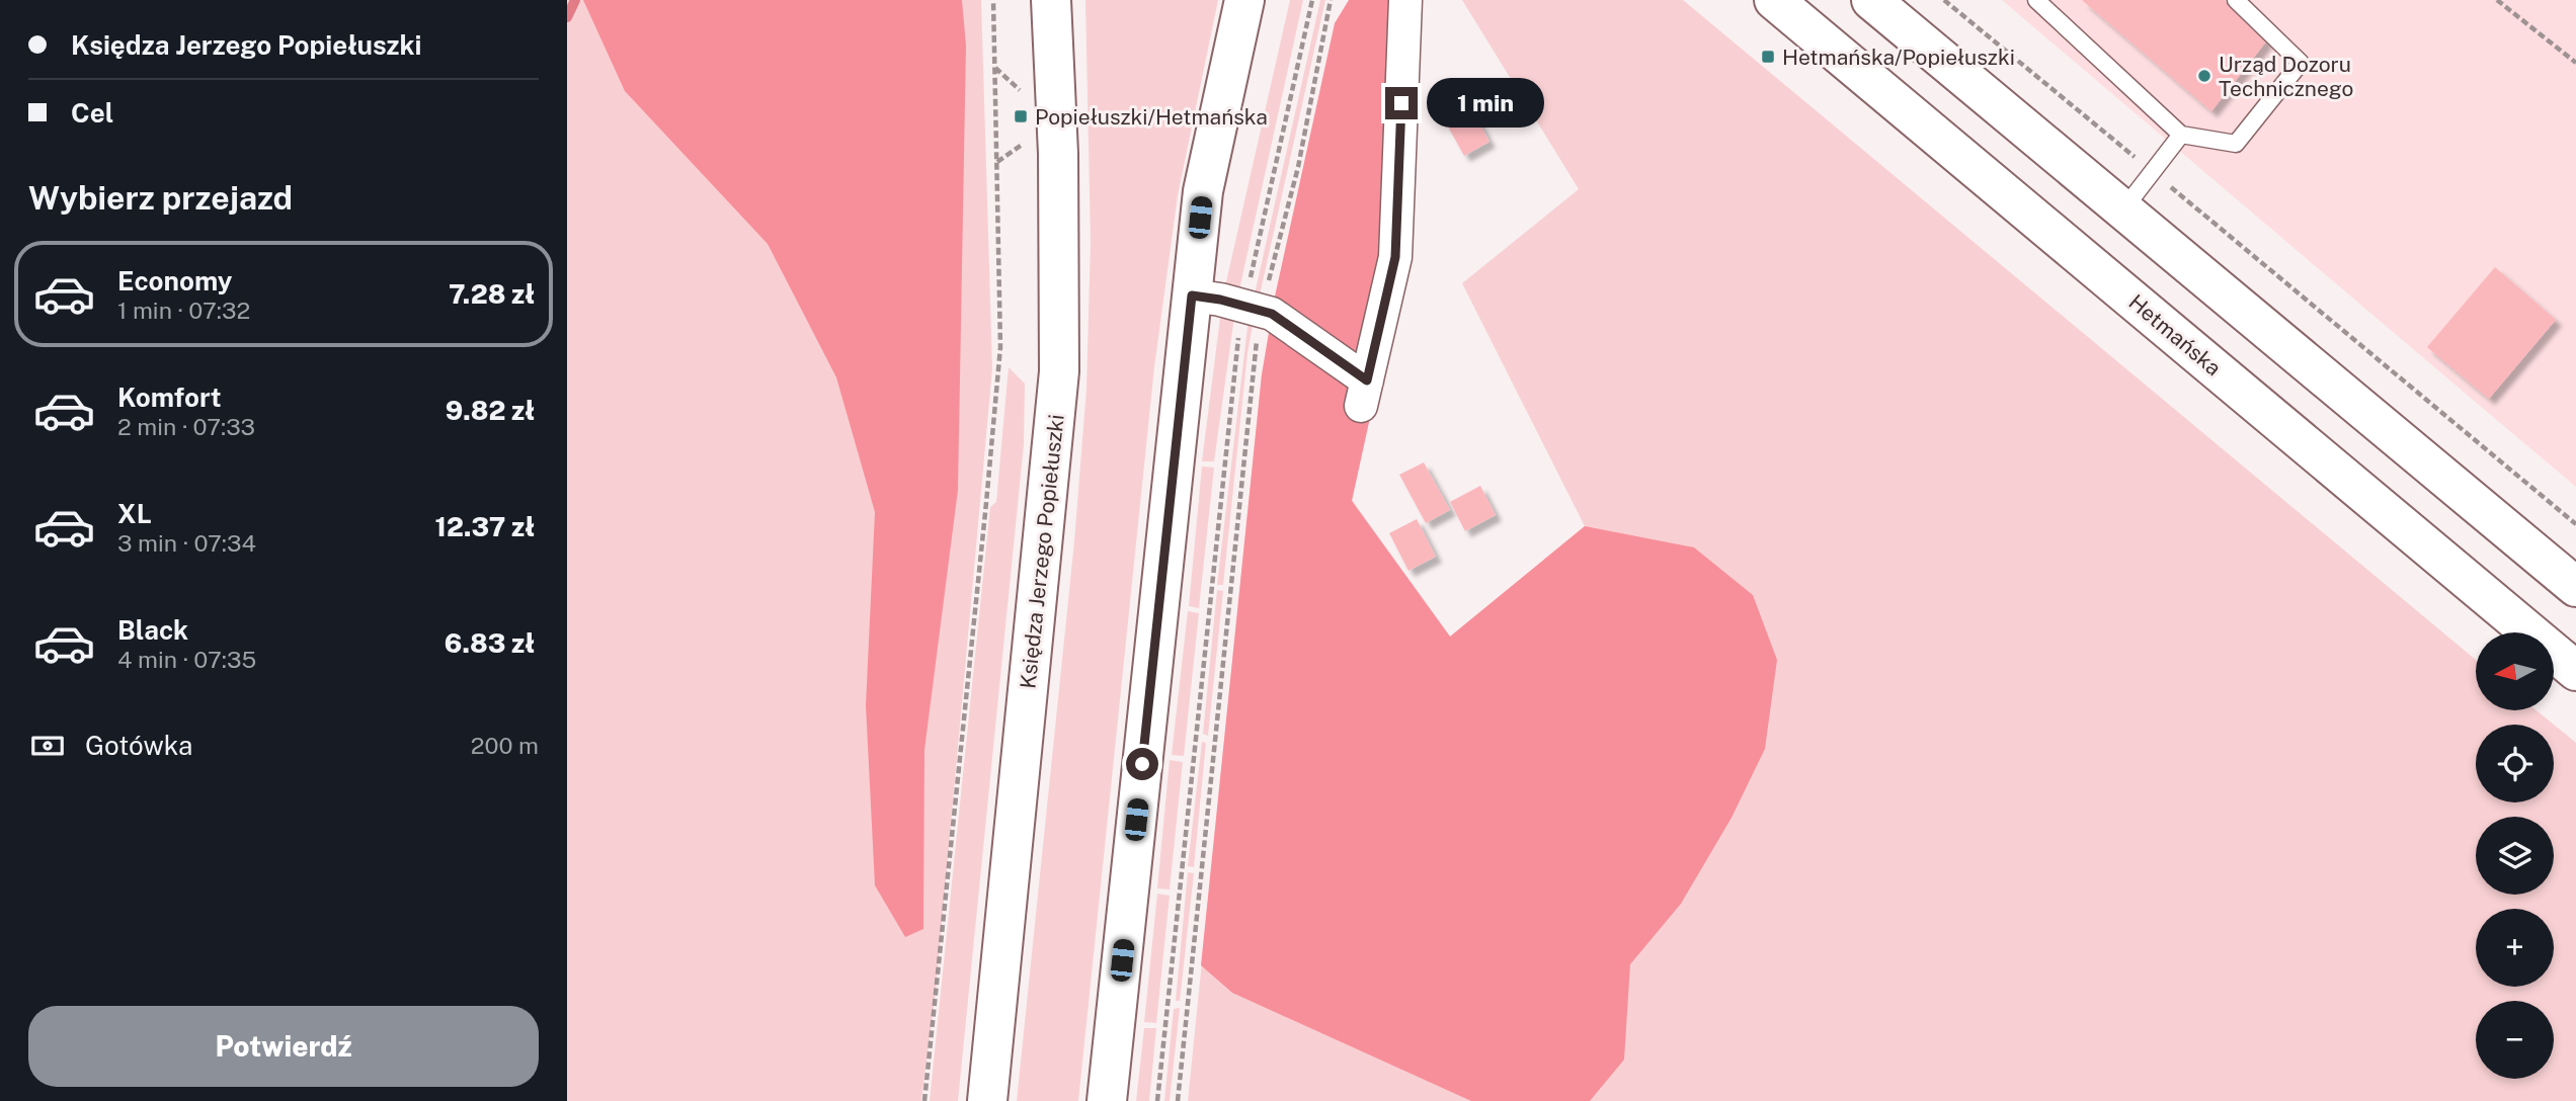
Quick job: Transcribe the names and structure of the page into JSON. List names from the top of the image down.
{
  "streets": {
    "main road": ["Hetmańska", "Księdza Jerzego Popiełuszki"]
  },
  "places": {
    "transit": ["Hetmańska/Popiełuszki", "Popiełuszki/Hetmańska"],
    "other": ["Urząd Dozoru Technicznego"]
  },
  "north": "left",
  "page": {
    "banner": ["Księdza Jerzego Popiełuszki", "Cel"],
    "bubble": "1 min",
    "heading": "Wybierz przejazd",
    "list": [
      {
        "name": "Economy",
        "note": "1 min · 07:32",
        "value": "7.28 zł"
      },
      {
        "name": "Komfort",
        "note": "2 min · 07:33",
        "value": "9.82 zł"
      },
      {
        "name": "XL",
        "note": "3 min · 07:34",
        "value": "12.37 zł"
      },
      {
        "name": "Black",
        "note": "4 min · 07:35",
        "value": "6.83 zł"
      }
    ],
    "map_buttons": ["+", "−"],
    "pay": ["Gotówka", "200 m"],
    "buttons": "Potwierdź"
  }
}
